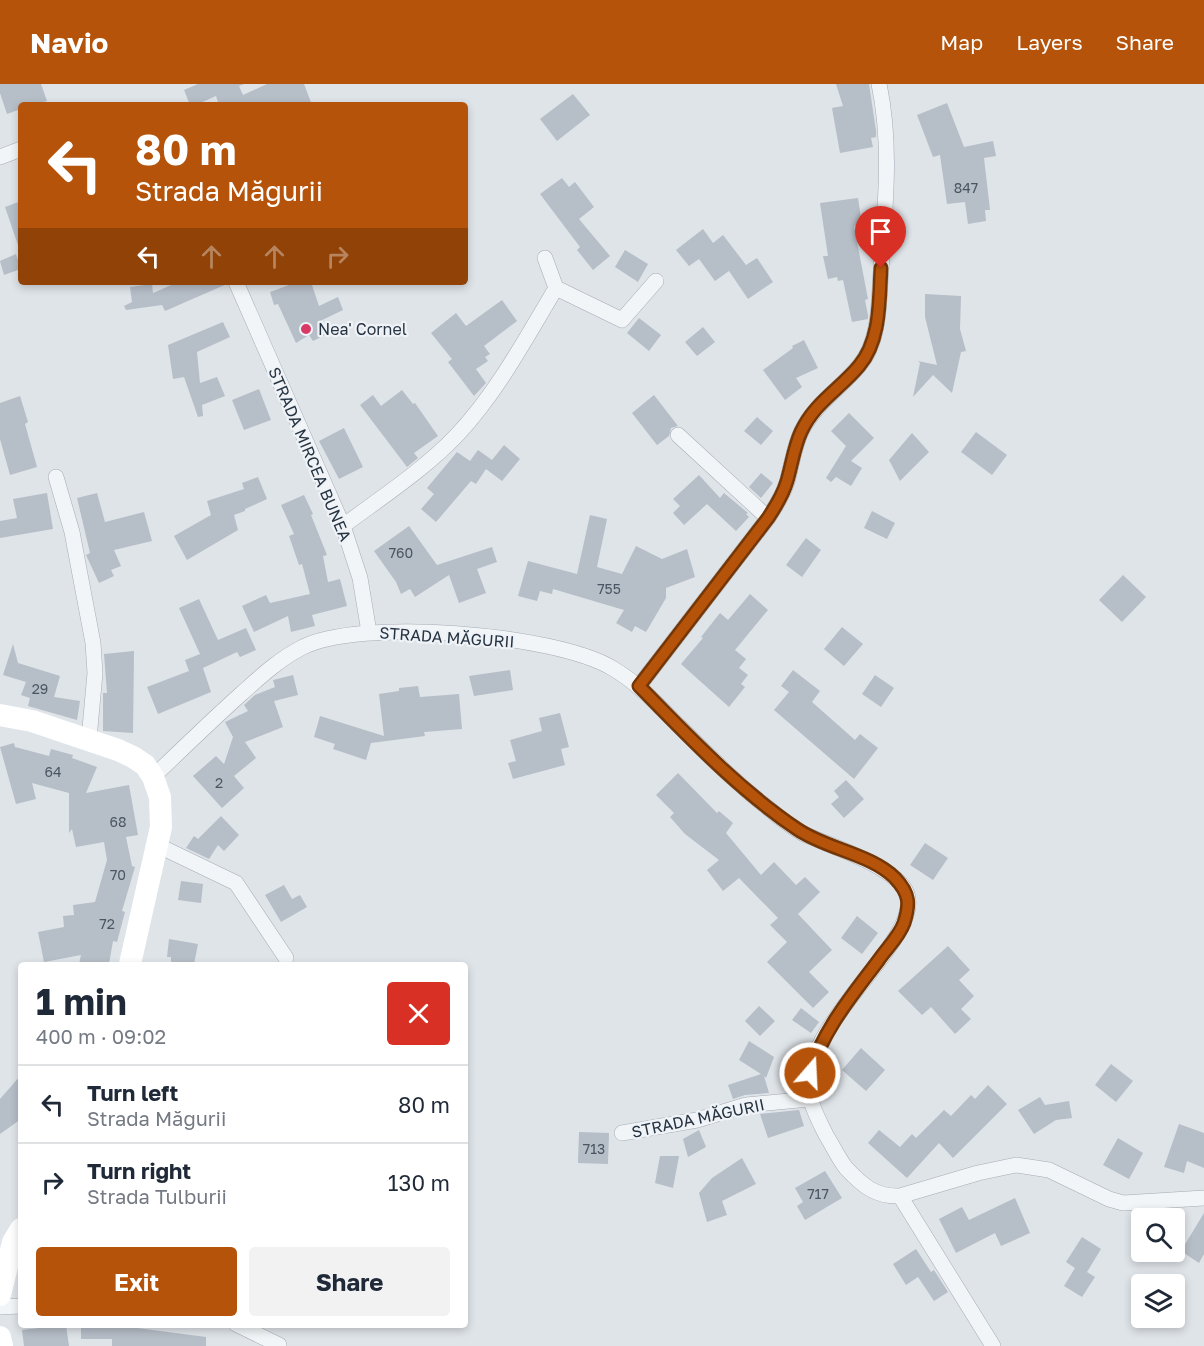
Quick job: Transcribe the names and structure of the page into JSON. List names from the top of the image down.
{
  "streets": {
    "street": ["STRADA MIRCEA BUNEA", "STRADA MĂGURII"]
  },
  "crossings": [
    ["STRADA MIRCEA BUNEA", "STRADA MĂGURII"]
  ],
  "places": ["Nea' Cornel"],
  "house_numbers": [
    "847",
    "760",
    "755",
    "29",
    "64",
    "2",
    "68",
    "70",
    "72",
    "713",
    "717"
  ],
  "page": {
    "header": "Navio",
    "nav": ["Map", "Layers", "Share"],
    "turn": ["80 m", "Strada Măgurii"],
    "heading": ["1 min", "400 m · 09:02"],
    "list": [
      {
        "name": "Turn left",
        "note": "Strada Măgurii",
        "value": "80 m"
      },
      {
        "name": "Turn right",
        "note": "Strada Tulburii",
        "value": "130 m"
      }
    ],
    "buttons": ["Exit", "Share"]
  }
}
